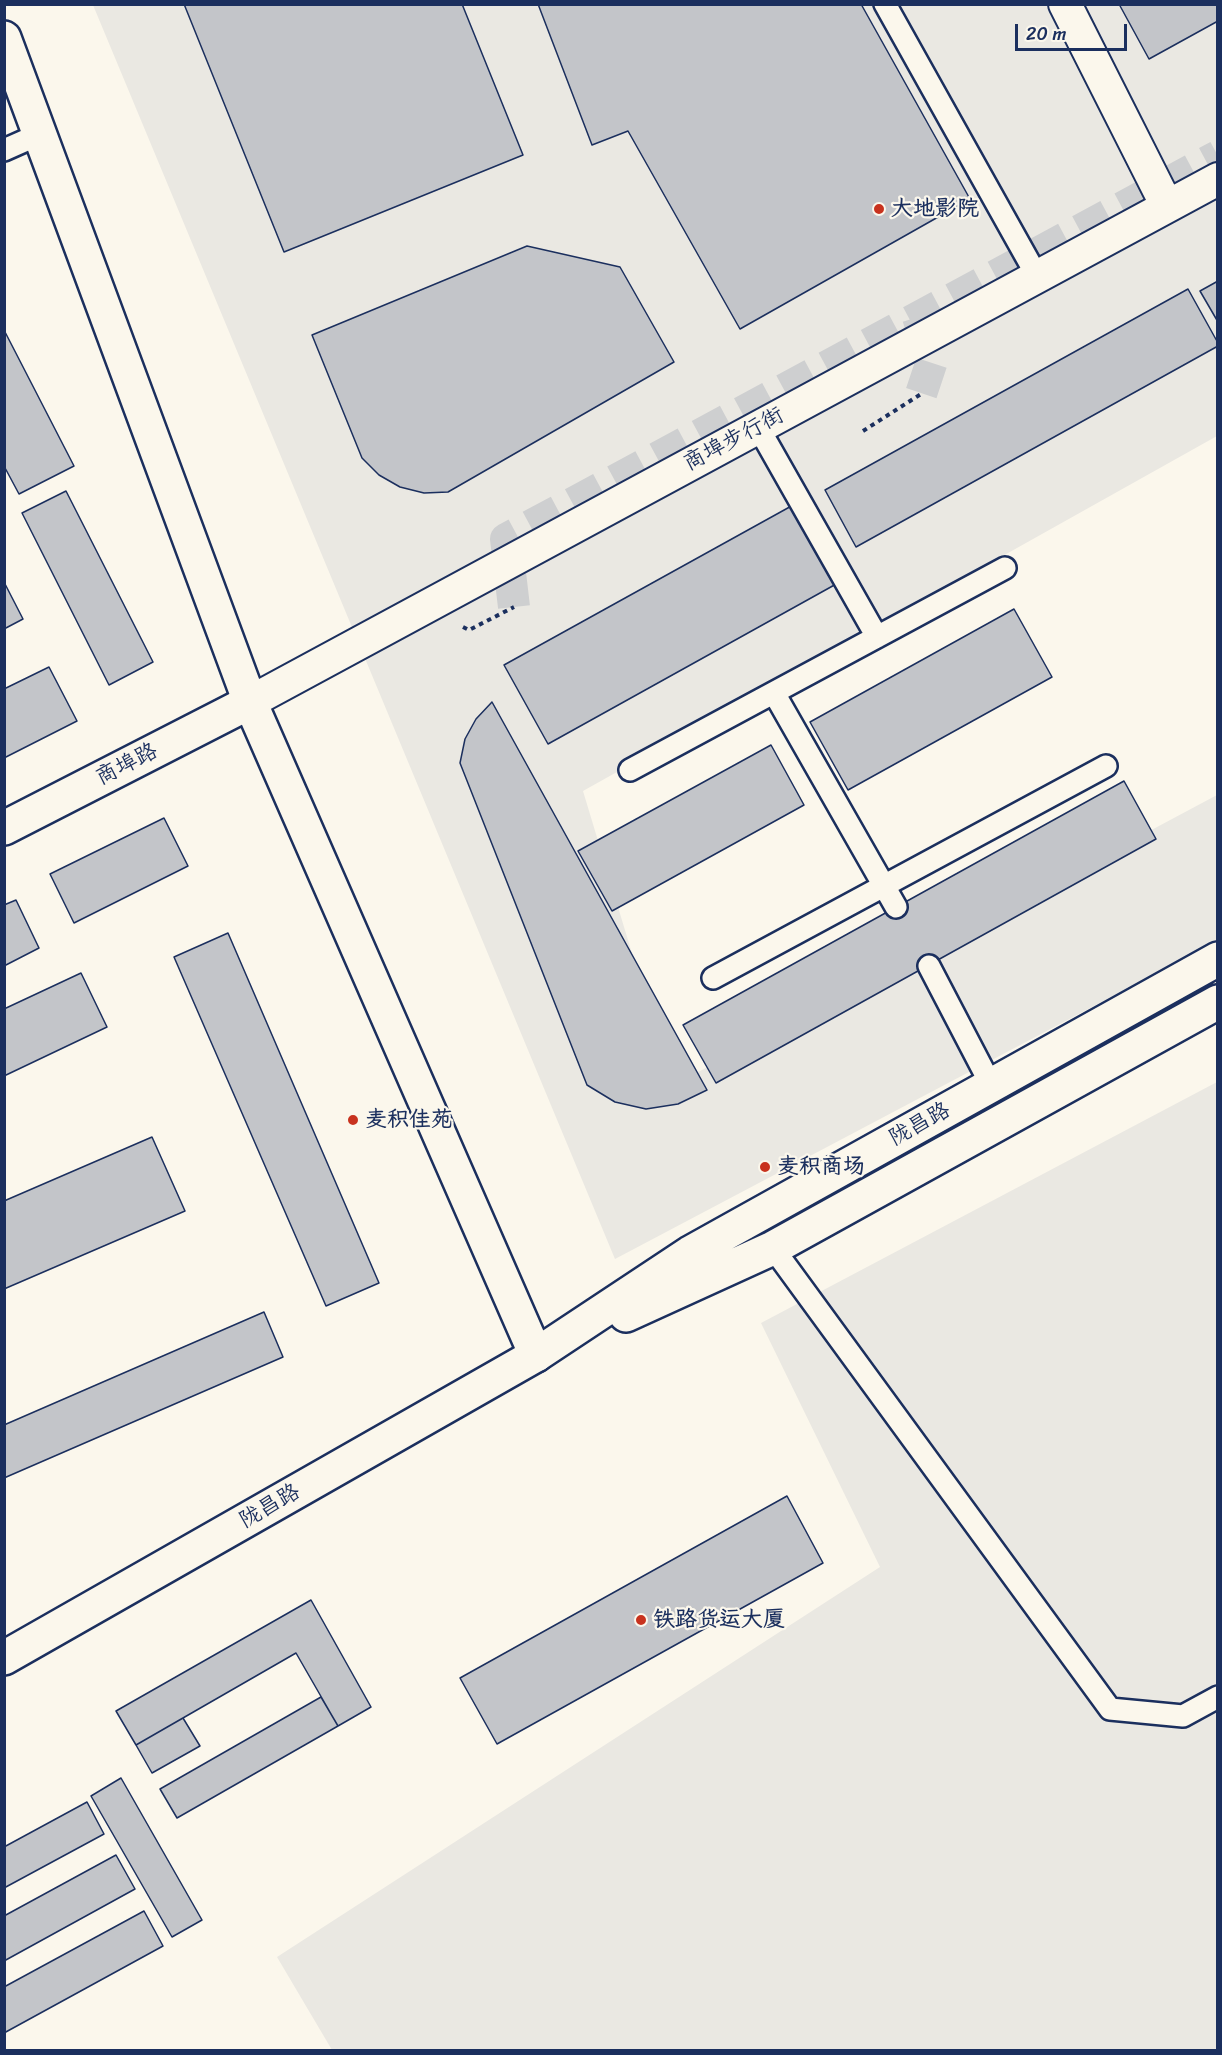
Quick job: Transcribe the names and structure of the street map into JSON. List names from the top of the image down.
{
  "streets": {
    "main road": ["商埠路", "陇昌路"],
    "street": ["商埠步行街"]
  },
  "crossings": [
    ["商埠步行街", "商埠路"]
  ],
  "places": [
    "大地影院",
    "麦积佳苑",
    "麦积商场",
    "铁路货运大厦"
  ],
  "scale_bar": "20 m"
}
